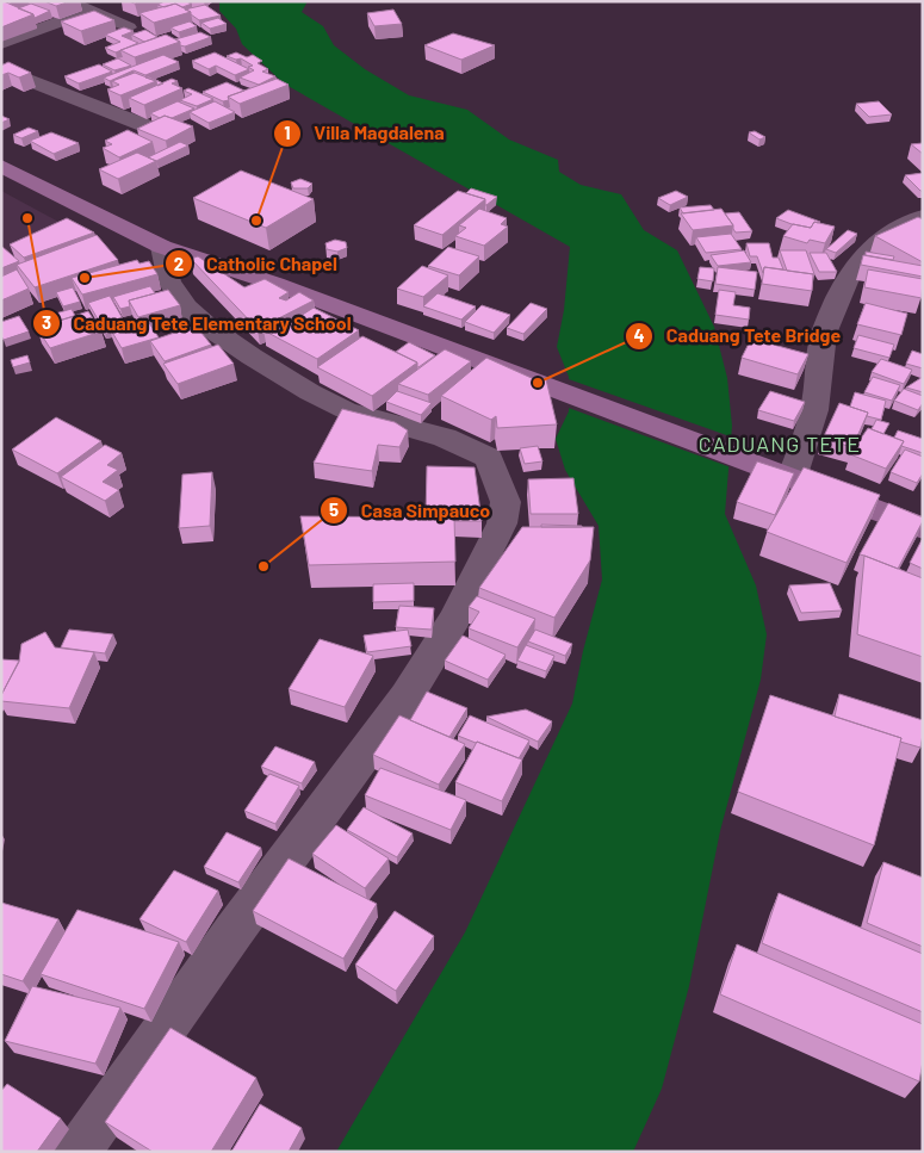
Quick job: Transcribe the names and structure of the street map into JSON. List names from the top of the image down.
{
  "districts": ["CADUANG TETE"],
  "places": [
    "Caduang Tete Elementary School",
    "Villa Magdalena",
    "Catholic Chapel",
    "Caduang Tete Bridge",
    "Casa Simpauco"
  ]
}
